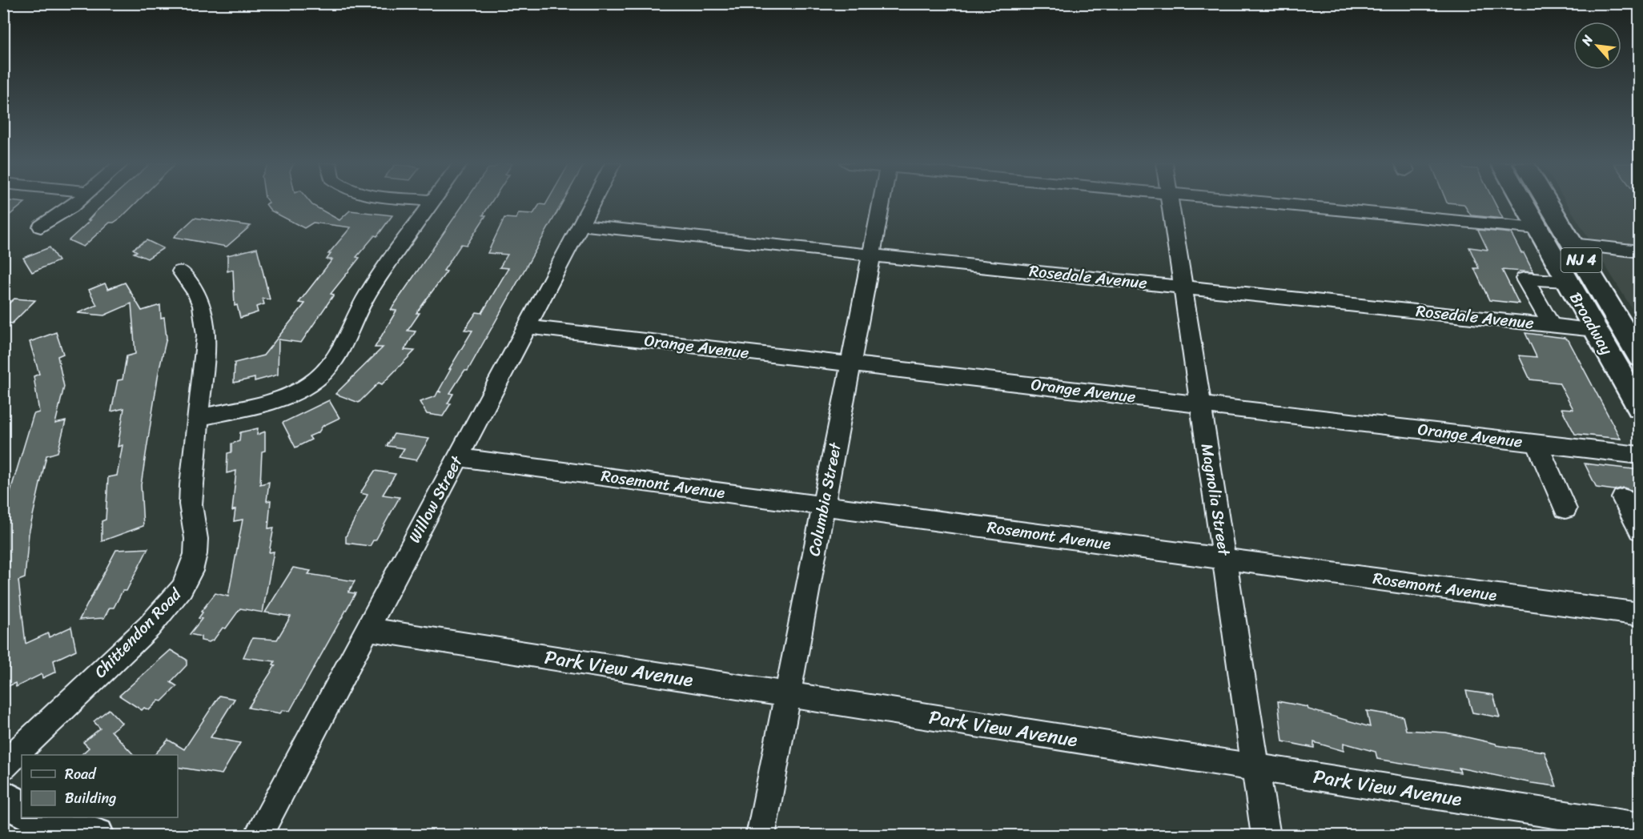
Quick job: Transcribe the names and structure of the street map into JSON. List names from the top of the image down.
{
  "streets": {
    "main road": ["NJ 4", "Broadway"],
    "street": [
      "Rosedale Avenue",
      "Orange Avenue",
      "Rosemont Avenue",
      "Willow Street",
      "Columbia Street",
      "Magnolia Street",
      "Chittendon Road",
      "Park View Avenue"
    ]
  },
  "crossings": [
    ["Rosedale Avenue", "Broadway"],
    ["Rosedale Avenue", "Willow Street"],
    ["Rosedale Avenue", "Columbia Street"],
    ["Rosedale Avenue", "Magnolia Street"],
    ["Orange Avenue", "Willow Street"],
    ["Orange Avenue", "Columbia Street"],
    ["Orange Avenue", "Magnolia Street"],
    ["Rosemont Avenue", "Willow Street"],
    ["Rosemont Avenue", "Columbia Street"],
    ["Rosemont Avenue", "Magnolia Street"],
    ["Willow Street", "Park View Avenue"],
    ["Columbia Street", "Park View Avenue"],
    ["Magnolia Street", "Park View Avenue"]
  ],
  "legend": ["Road", "Building"],
  "north": "top left"
}
